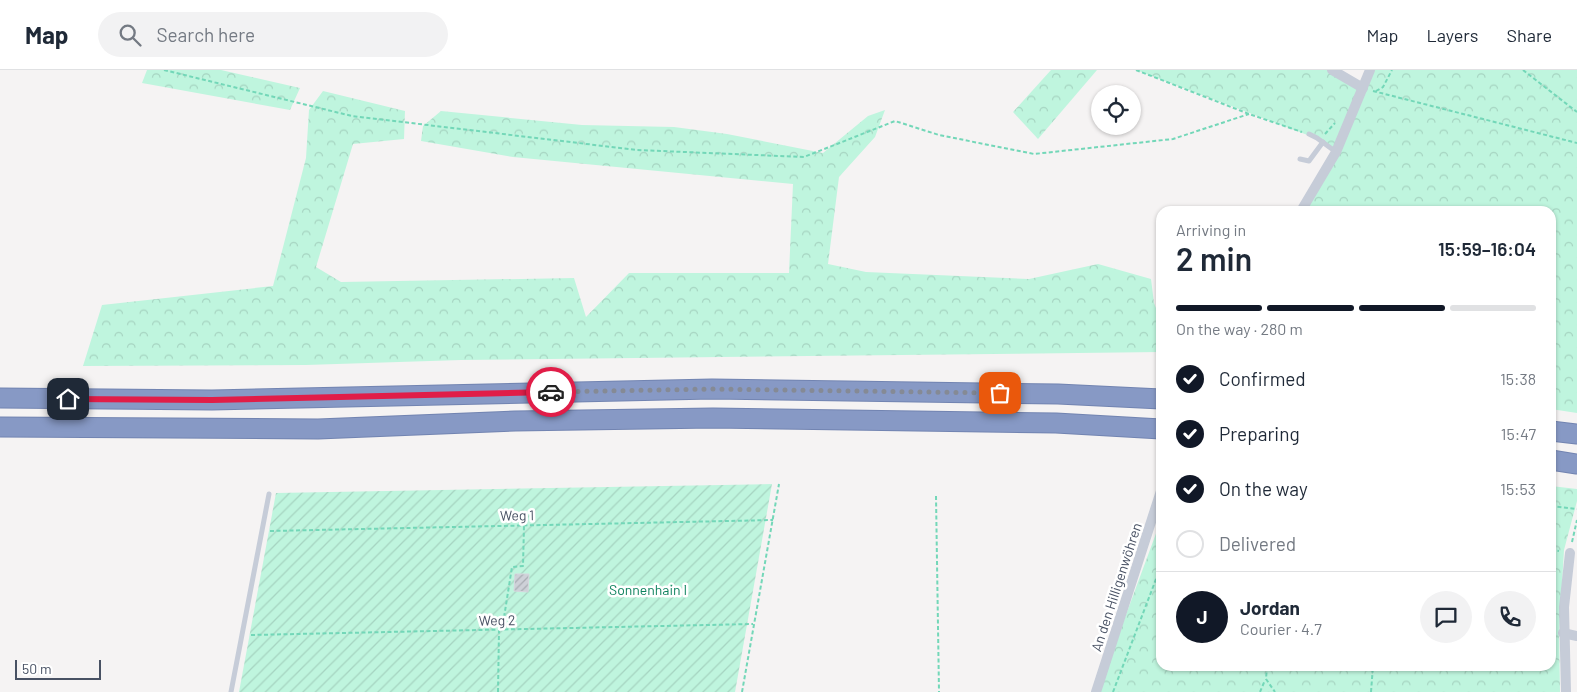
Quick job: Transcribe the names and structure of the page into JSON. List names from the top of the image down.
{
  "streets": {
    "street": ["An den Hilligenwöhren"],
    "path": ["Weg 1", "Weg 2"]
  },
  "parks": ["Sonnenhain I"],
  "scale_bar": "50 m",
  "page": {
    "header": "Map",
    "search": "Search here",
    "nav": ["Map", "Layers", "Share"],
    "heading": ["2 min", "Arriving in", "15:59–16:04"],
    "panel": ["Jordan", "Courier · 4.7"],
    "bar": "On the way · 280 m",
    "list": [
      ["Confirmed", "15:38"],
      ["Preparing", "15:47"],
      ["On the way", "15:53"],
      "Delivered"
    ],
    "round": "J",
    "scale": "50 m"
  }
}
